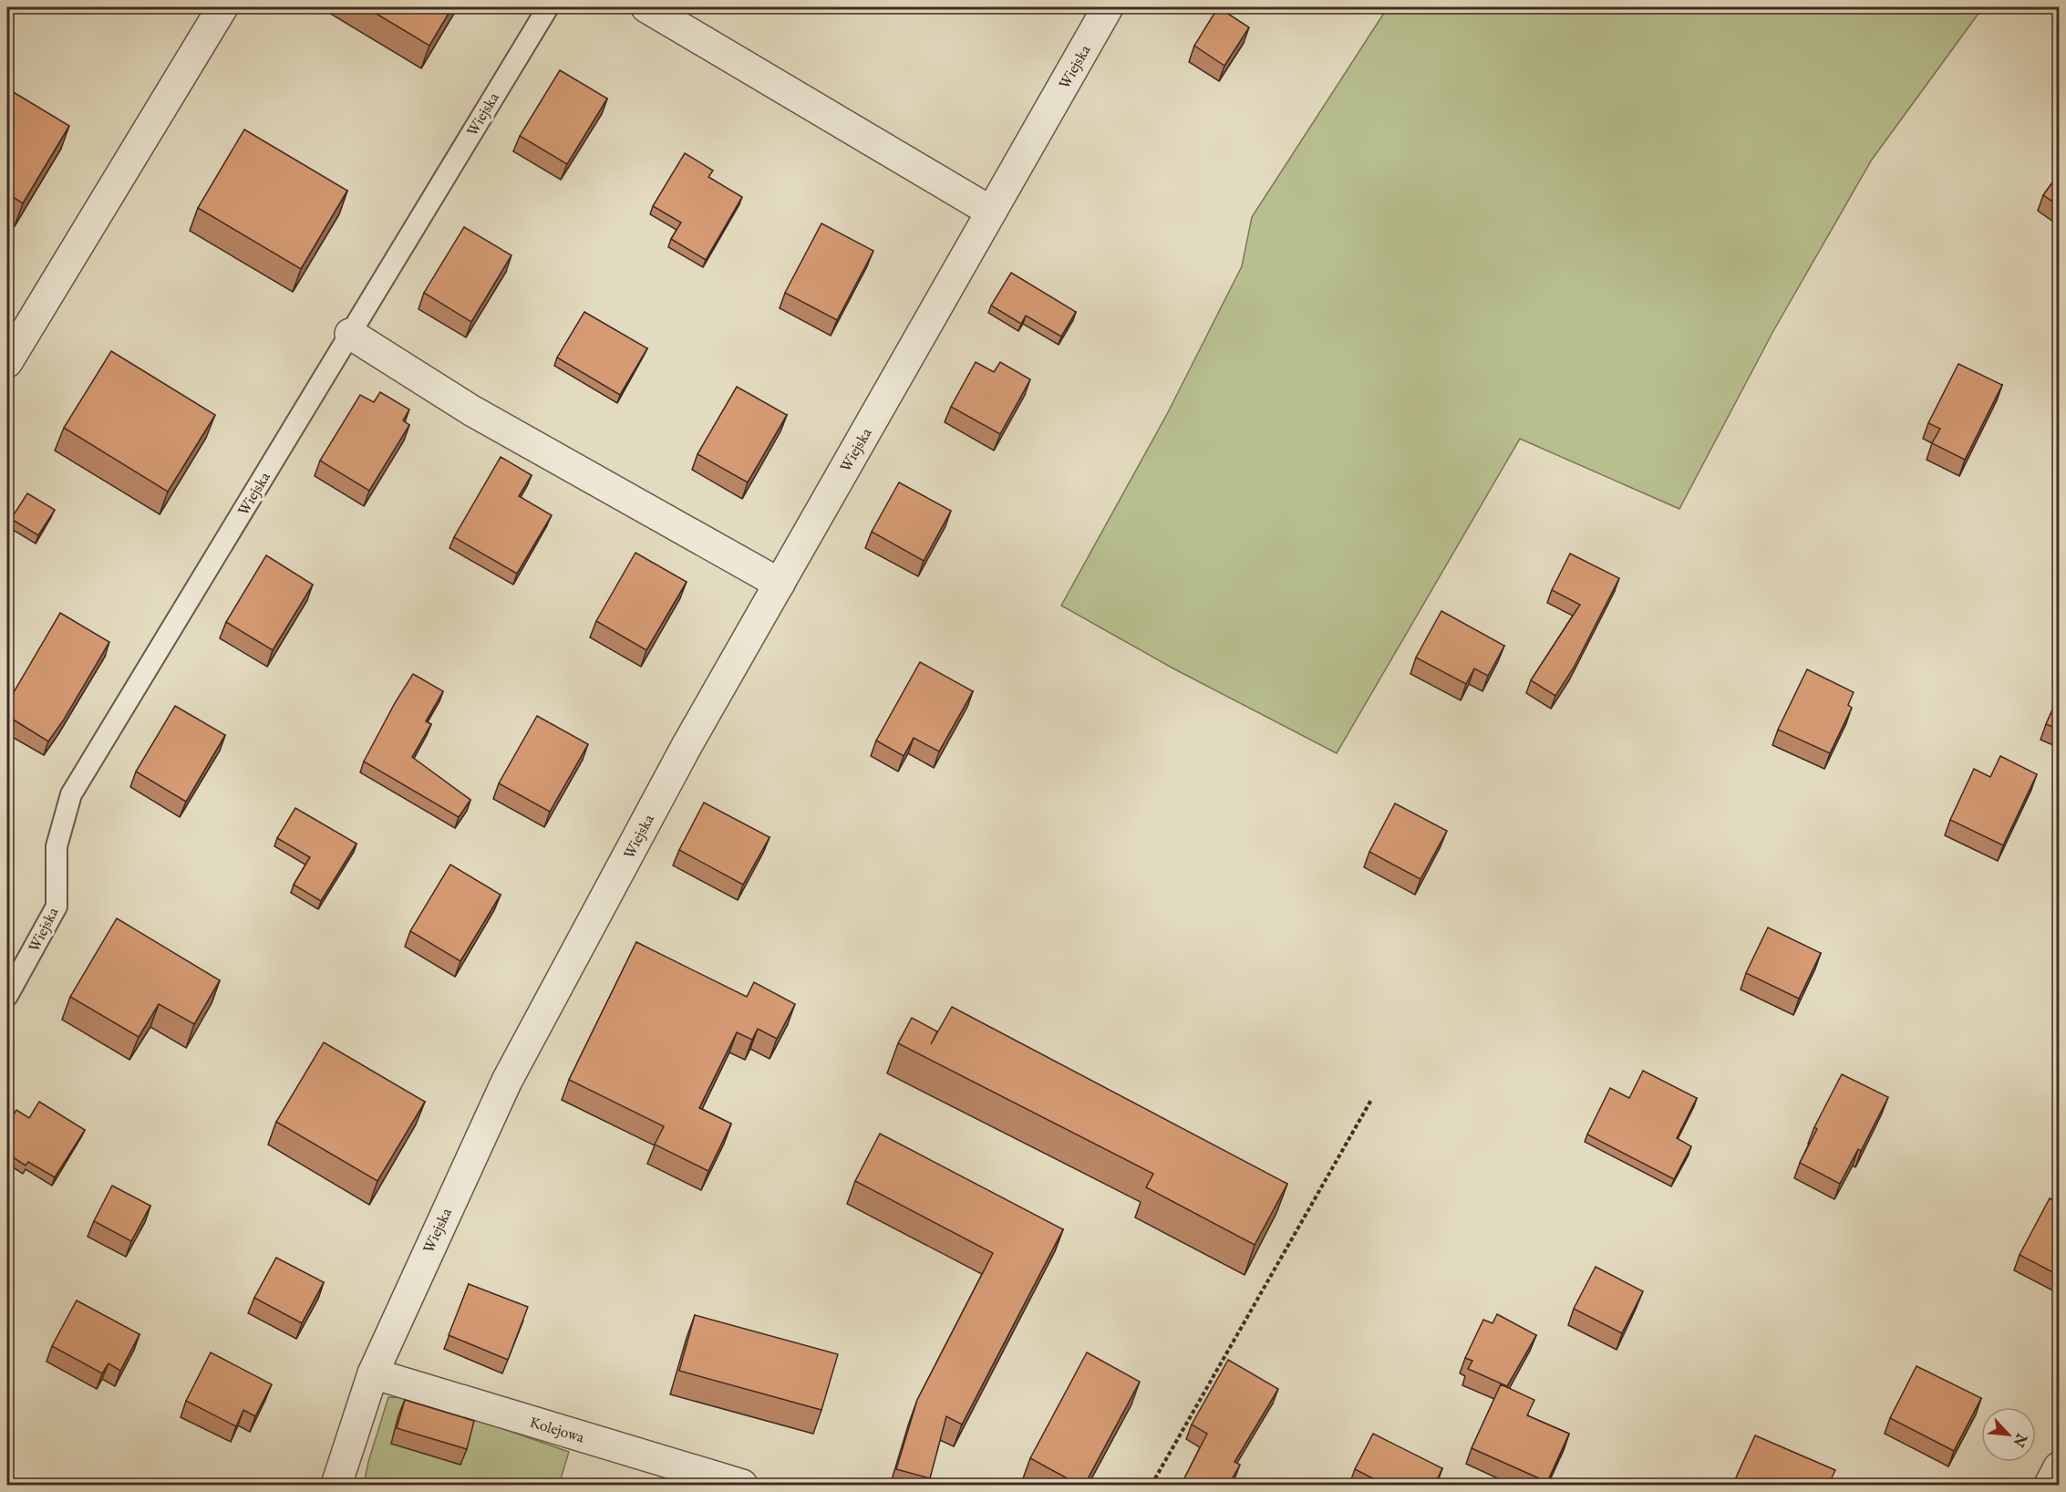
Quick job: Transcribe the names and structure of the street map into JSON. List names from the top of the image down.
{
  "streets": {
    "street": ["Wiejska", "Kolejowa"]
  },
  "crossings": [
    ["Wiejska", "Kolejowa"]
  ],
  "north": "bottom right"
}
